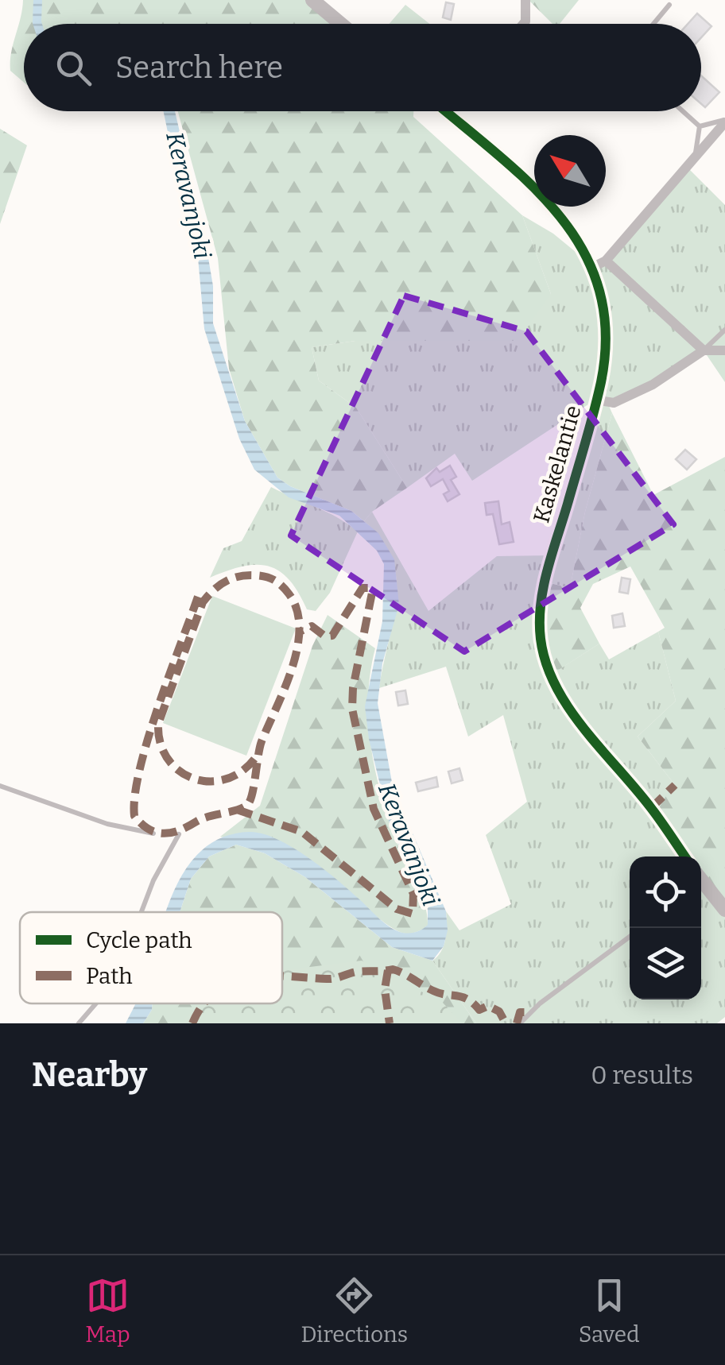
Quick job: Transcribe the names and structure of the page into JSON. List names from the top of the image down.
{
  "streets": {
    "street": ["Kaskelantie"]
  },
  "water": ["Keravanjoki"],
  "legend": ["Cycle path", "Path"],
  "north": "top left",
  "page": {
    "search": "Search here",
    "heading": ["Nearby", "0 results"],
    "nav": ["Map", "Directions", "Saved"]
  }
}
